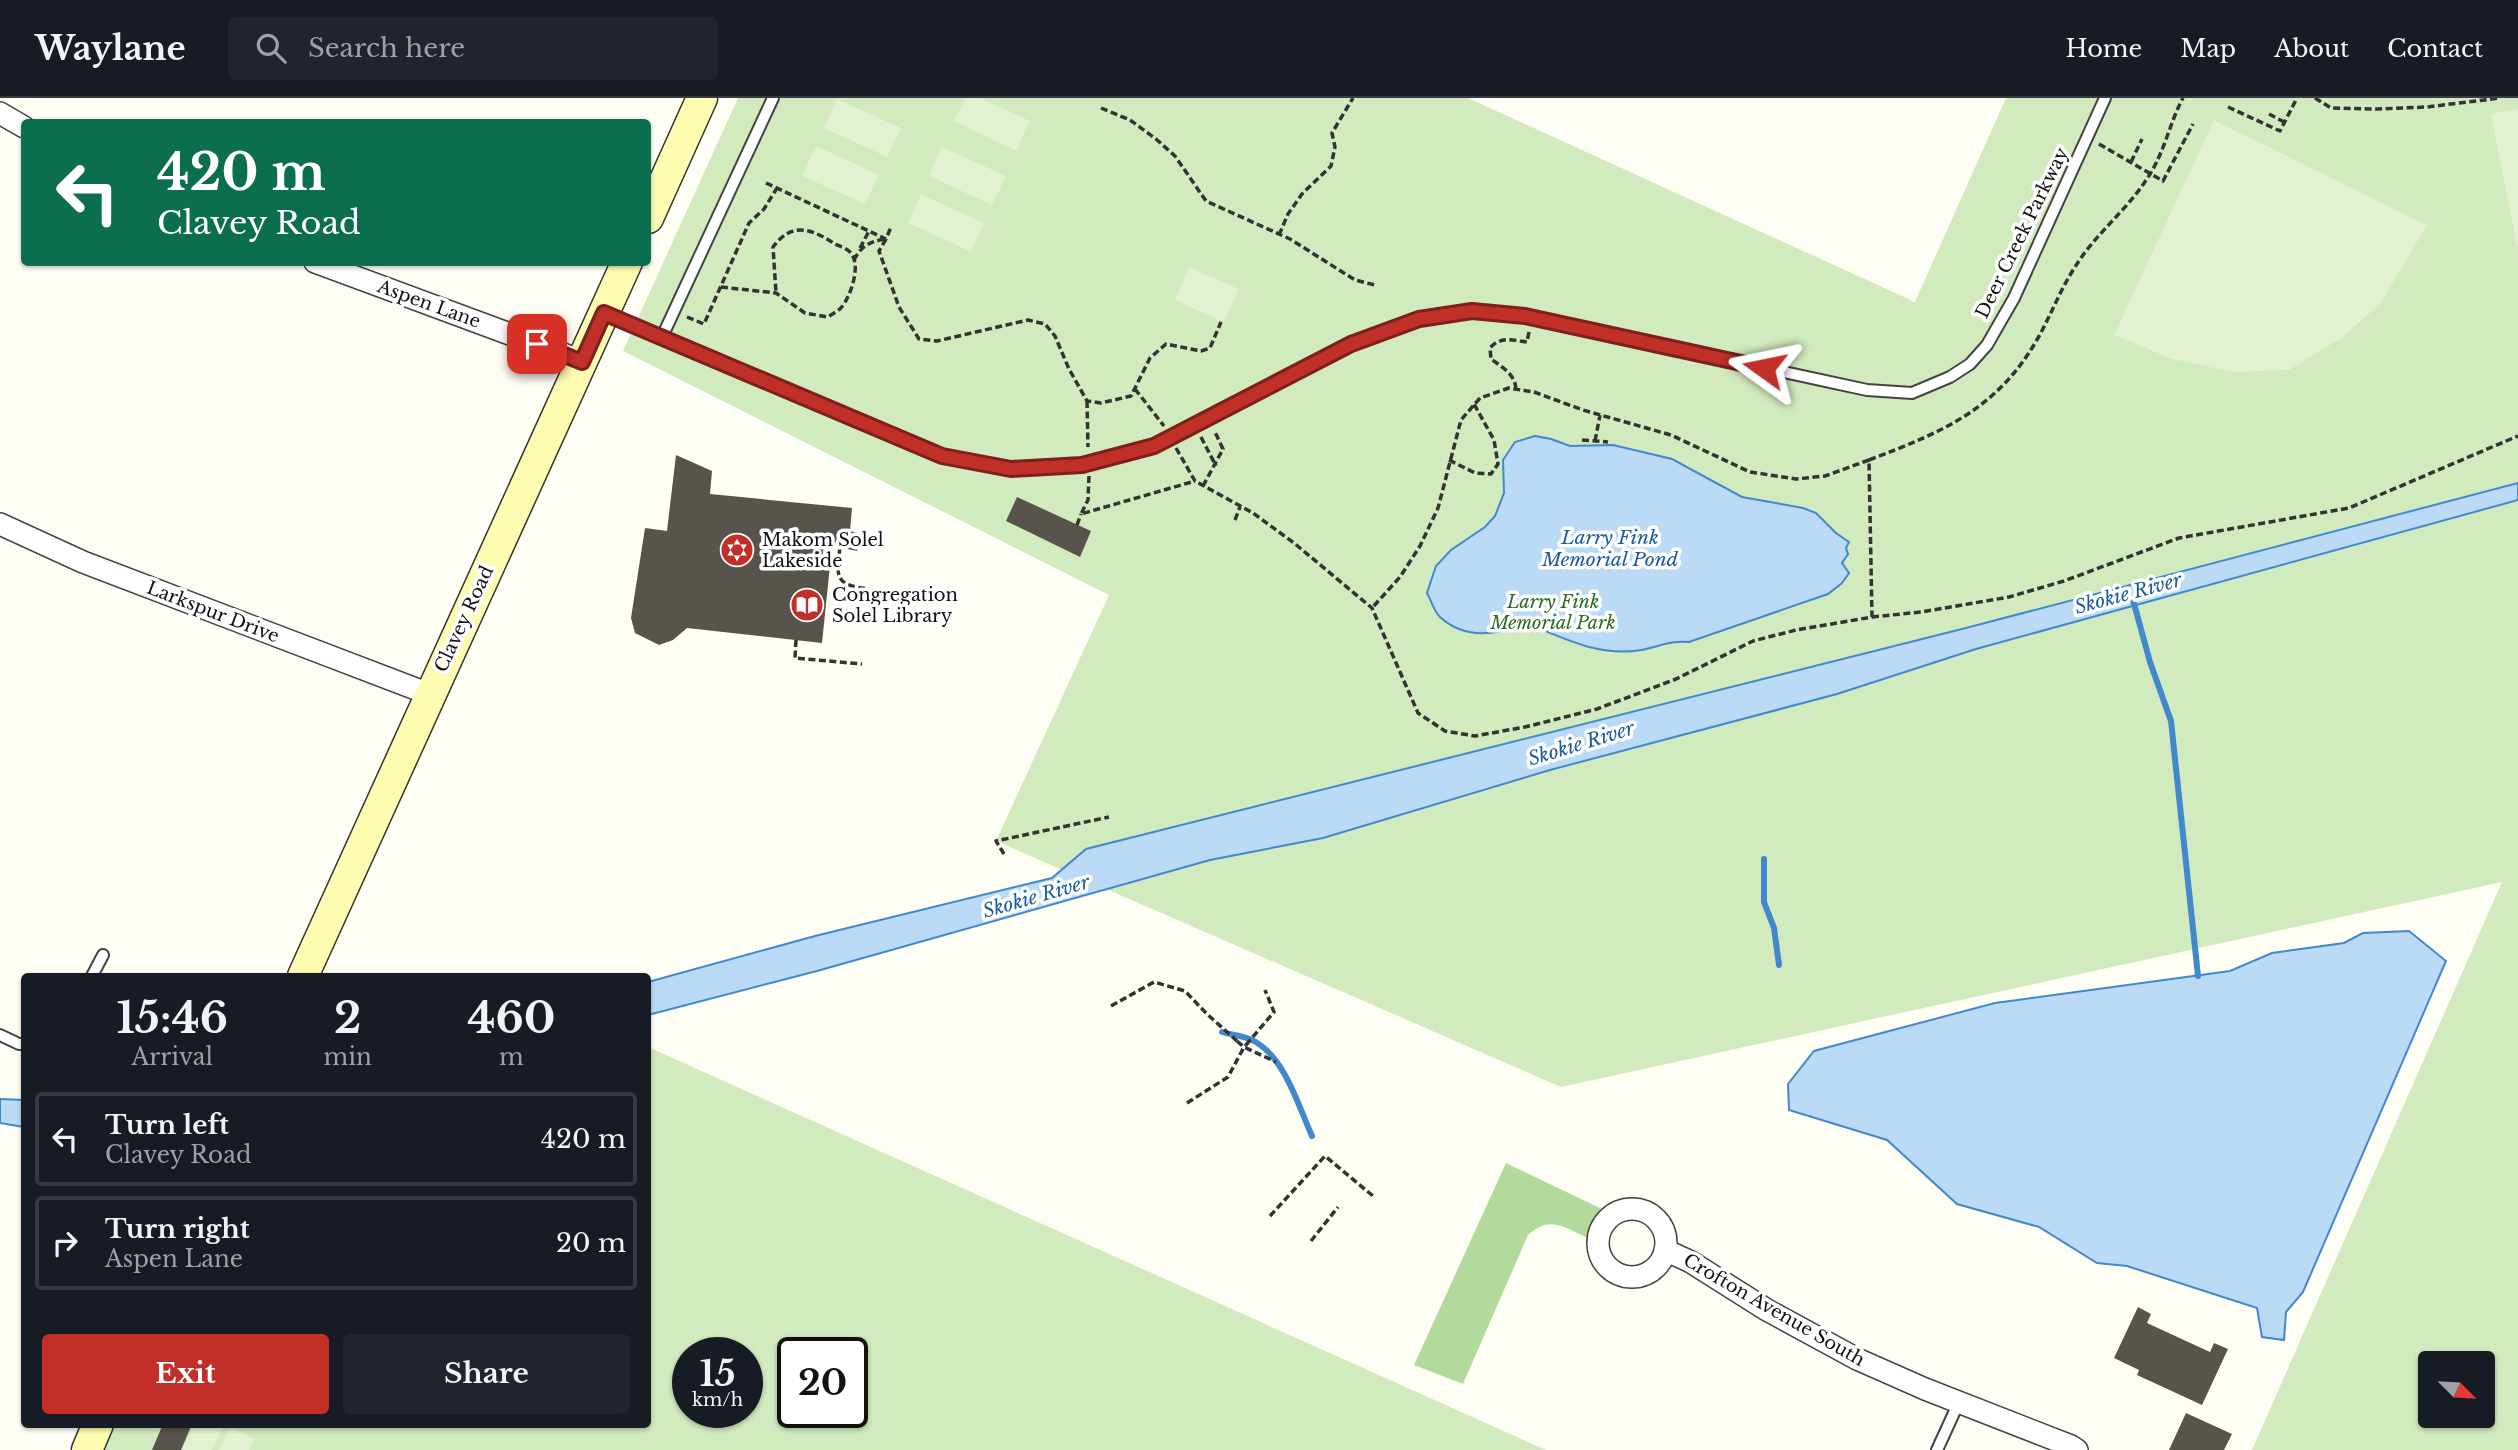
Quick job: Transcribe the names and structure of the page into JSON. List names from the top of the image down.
{
  "streets": {
    "main road": ["Clavey Road"],
    "street": ["Aspen Lane", "Larkspur Drive", "Crofton Avenue South"],
    "lane": ["Deer Creek Parkway"]
  },
  "crossings": [
    ["Deer Creek Parkway", "Clavey Road"],
    ["Aspen Lane", "Clavey Road"],
    ["Larkspur Drive", "Clavey Road"]
  ],
  "water": ["Larry Fink Memorial Pond", "Skokie River"],
  "parks": ["Larry Fink Memorial Park"],
  "places": {
    "synagogue": ["Makom Solel Lakeside"],
    "library": ["Congregation Solel Library"]
  },
  "north": "bottom right",
  "page": {
    "header": "Waylane",
    "search": "Search here",
    "nav": [
      "Home",
      "Map",
      "About",
      "Contact"
    ],
    "turn": ["420 m", "Clavey Road"],
    "eta": [
      "15:46",
      "Arrival",
      "2",
      "min",
      "460",
      "m"
    ],
    "list": [
      {
        "name": "Turn left",
        "note": "Clavey Road",
        "value": "420 m"
      },
      {
        "name": "Turn right",
        "note": "Aspen Lane",
        "value": "20 m"
      }
    ],
    "buttons": ["Exit", "Share"],
    "speed": "15 km/h",
    "limit": "20"
  }
}
